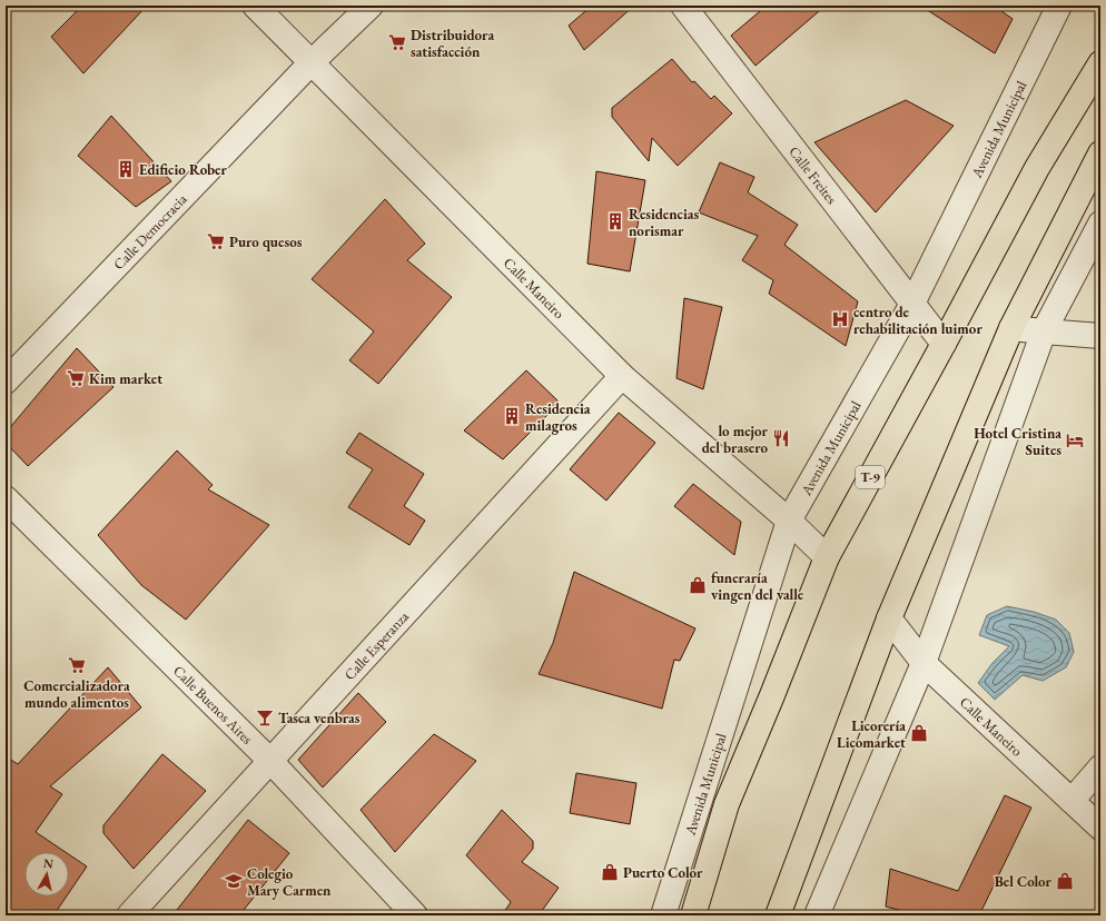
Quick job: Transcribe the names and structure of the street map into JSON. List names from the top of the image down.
{
  "streets": {
    "highway": ["Avenida Municipal", "T-9"],
    "street": [
      "Calle Freites",
      "Calle Democracia",
      "Calle Maneiro",
      "Calle Esperanza",
      "Calle Buenos Aires"
    ]
  },
  "crossings": [
    ["Avenida Municipal", "Calle Freites"],
    ["Avenida Municipal", "Calle Maneiro"],
    ["Calle Democracia", "Calle Maneiro"],
    ["Calle Maneiro", "Calle Esperanza"],
    ["Calle Esperanza", "Calle Buenos Aires"]
  ],
  "places": {
    "supermarket": [
      "Distribuidora satisfacción",
      "Puro quesos",
      "Kim market",
      "Comercializadora mundo alimentos"
    ],
    "building": ["Edificio Rober", "Residencias norismar", "Residencia milagros"],
    "hospital": ["centro de rehabilitación luimor"],
    "restaurant": ["lo mejor del brasero"],
    "hotel": ["Hotel Cristina Suites"],
    "shop": [
      "funeraría vingen del valle",
      "Licorería Licomarket",
      "Puerto Color",
      "Bel Color"
    ],
    "bar": ["Tasca venbras"],
    "school or university": ["Colegio Mary Carmen"]
  },
  "north": "top"
}
